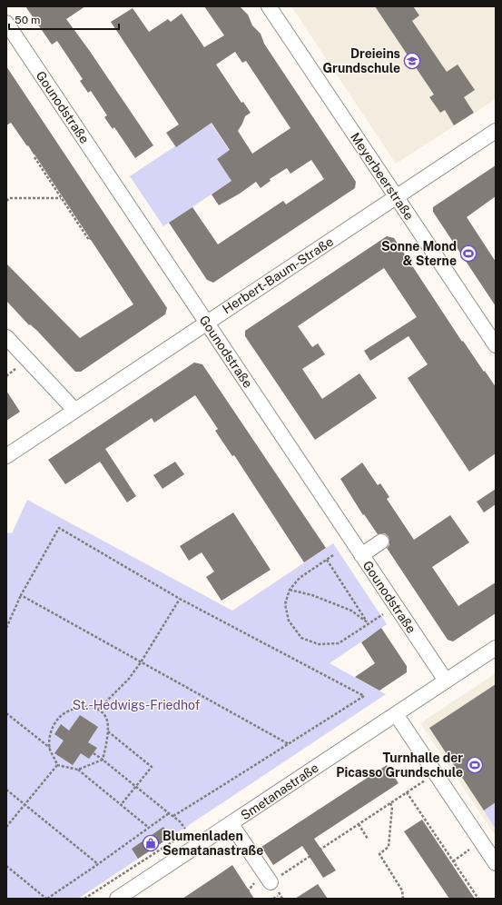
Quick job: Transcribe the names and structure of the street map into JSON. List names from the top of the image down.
{
  "streets": {
    "street": [
      "Gounodstraße",
      "Meyerbeerstraße",
      "Herbert-Baum-Straße",
      "Smetanastraße"
    ]
  },
  "crossings": [
    ["Gounodstraße", "Herbert-Baum-Straße"],
    ["Gounodstraße", "Smetanastraße"],
    ["Meyerbeerstraße", "Herbert-Baum-Straße"]
  ],
  "parks": ["St.-Hedwigs-Friedhof"],
  "places": {
    "school or university": ["Dreieins Grundschule"],
    "sports": ["Sonne Mond & Sterne", "Turnhalle der Picasso Grundschule"],
    "shop": ["Blumenladen Sematanastraße"]
  },
  "scale_bar": "50 m"
}
